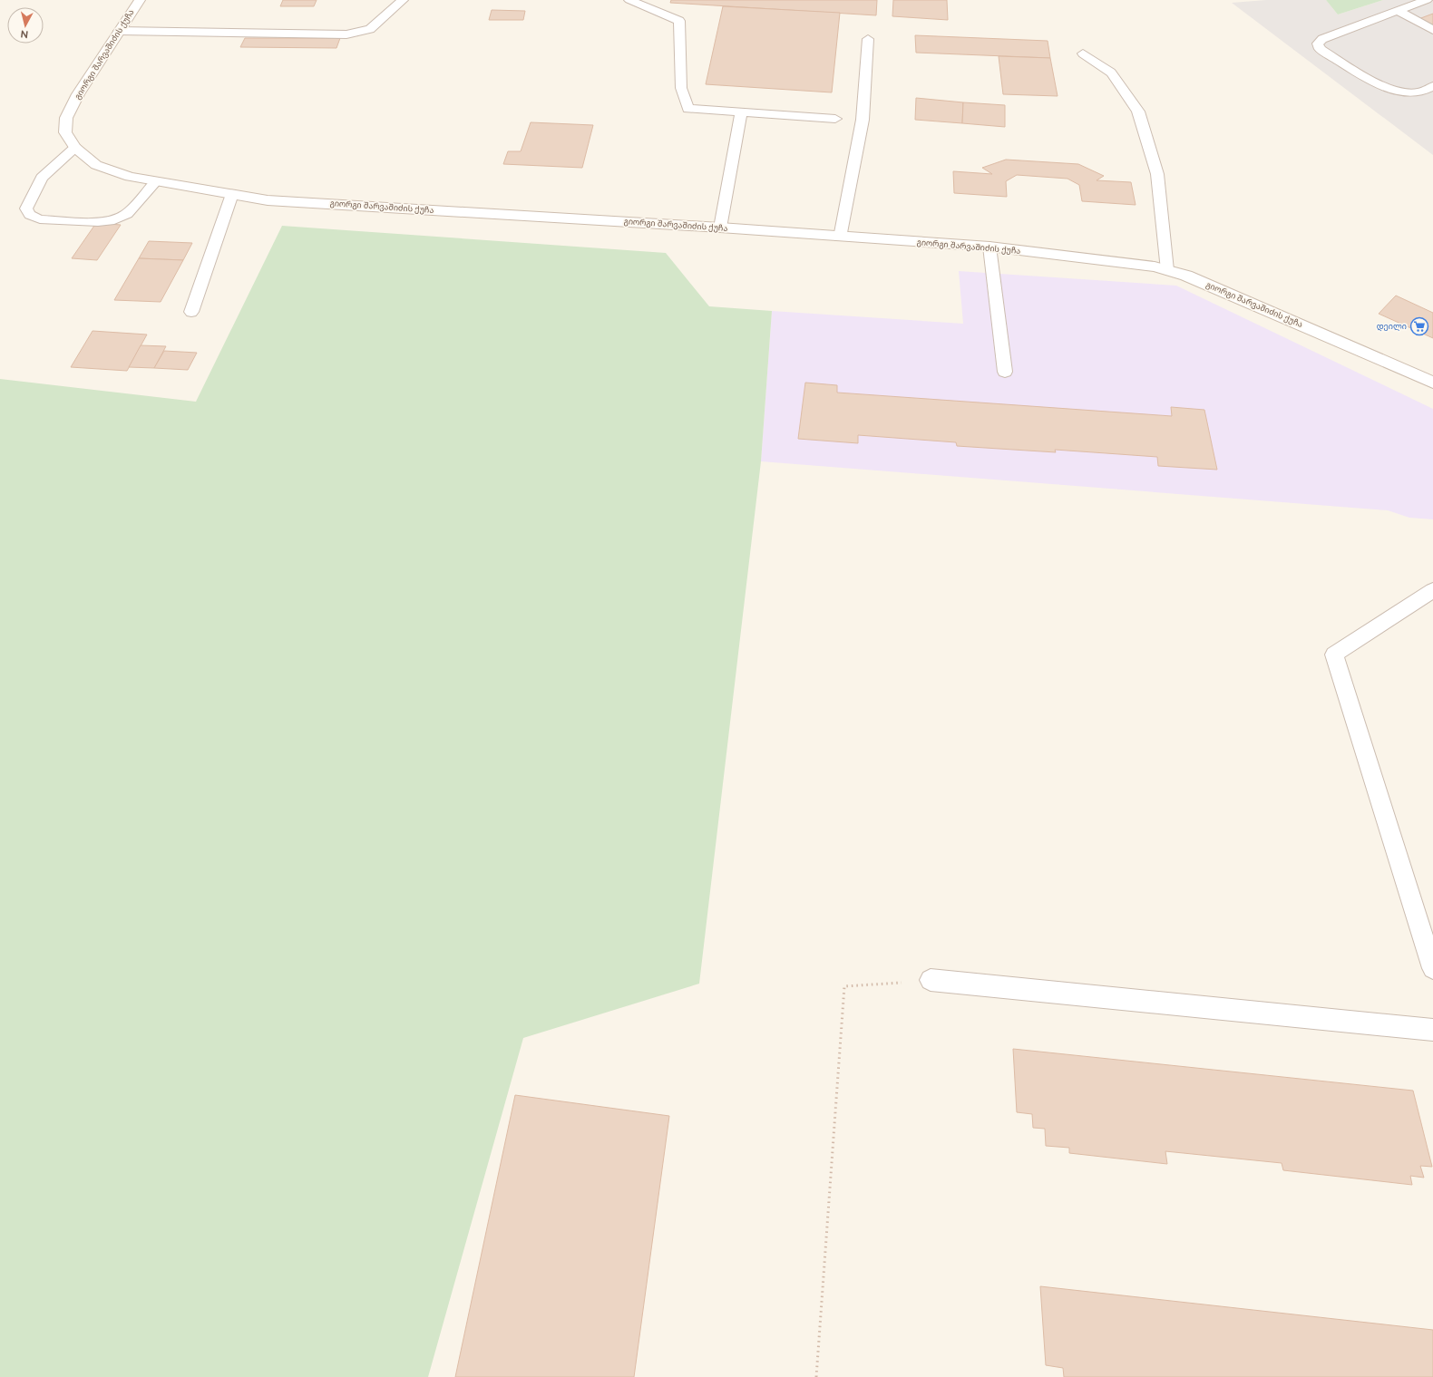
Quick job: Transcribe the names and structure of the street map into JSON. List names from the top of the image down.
{
  "streets": {
    "street": ["გიორგი შარვაშიძის ქუჩა"]
  },
  "places": {
    "supermarket": ["დეილი"]
  },
  "north": "bottom"
}
